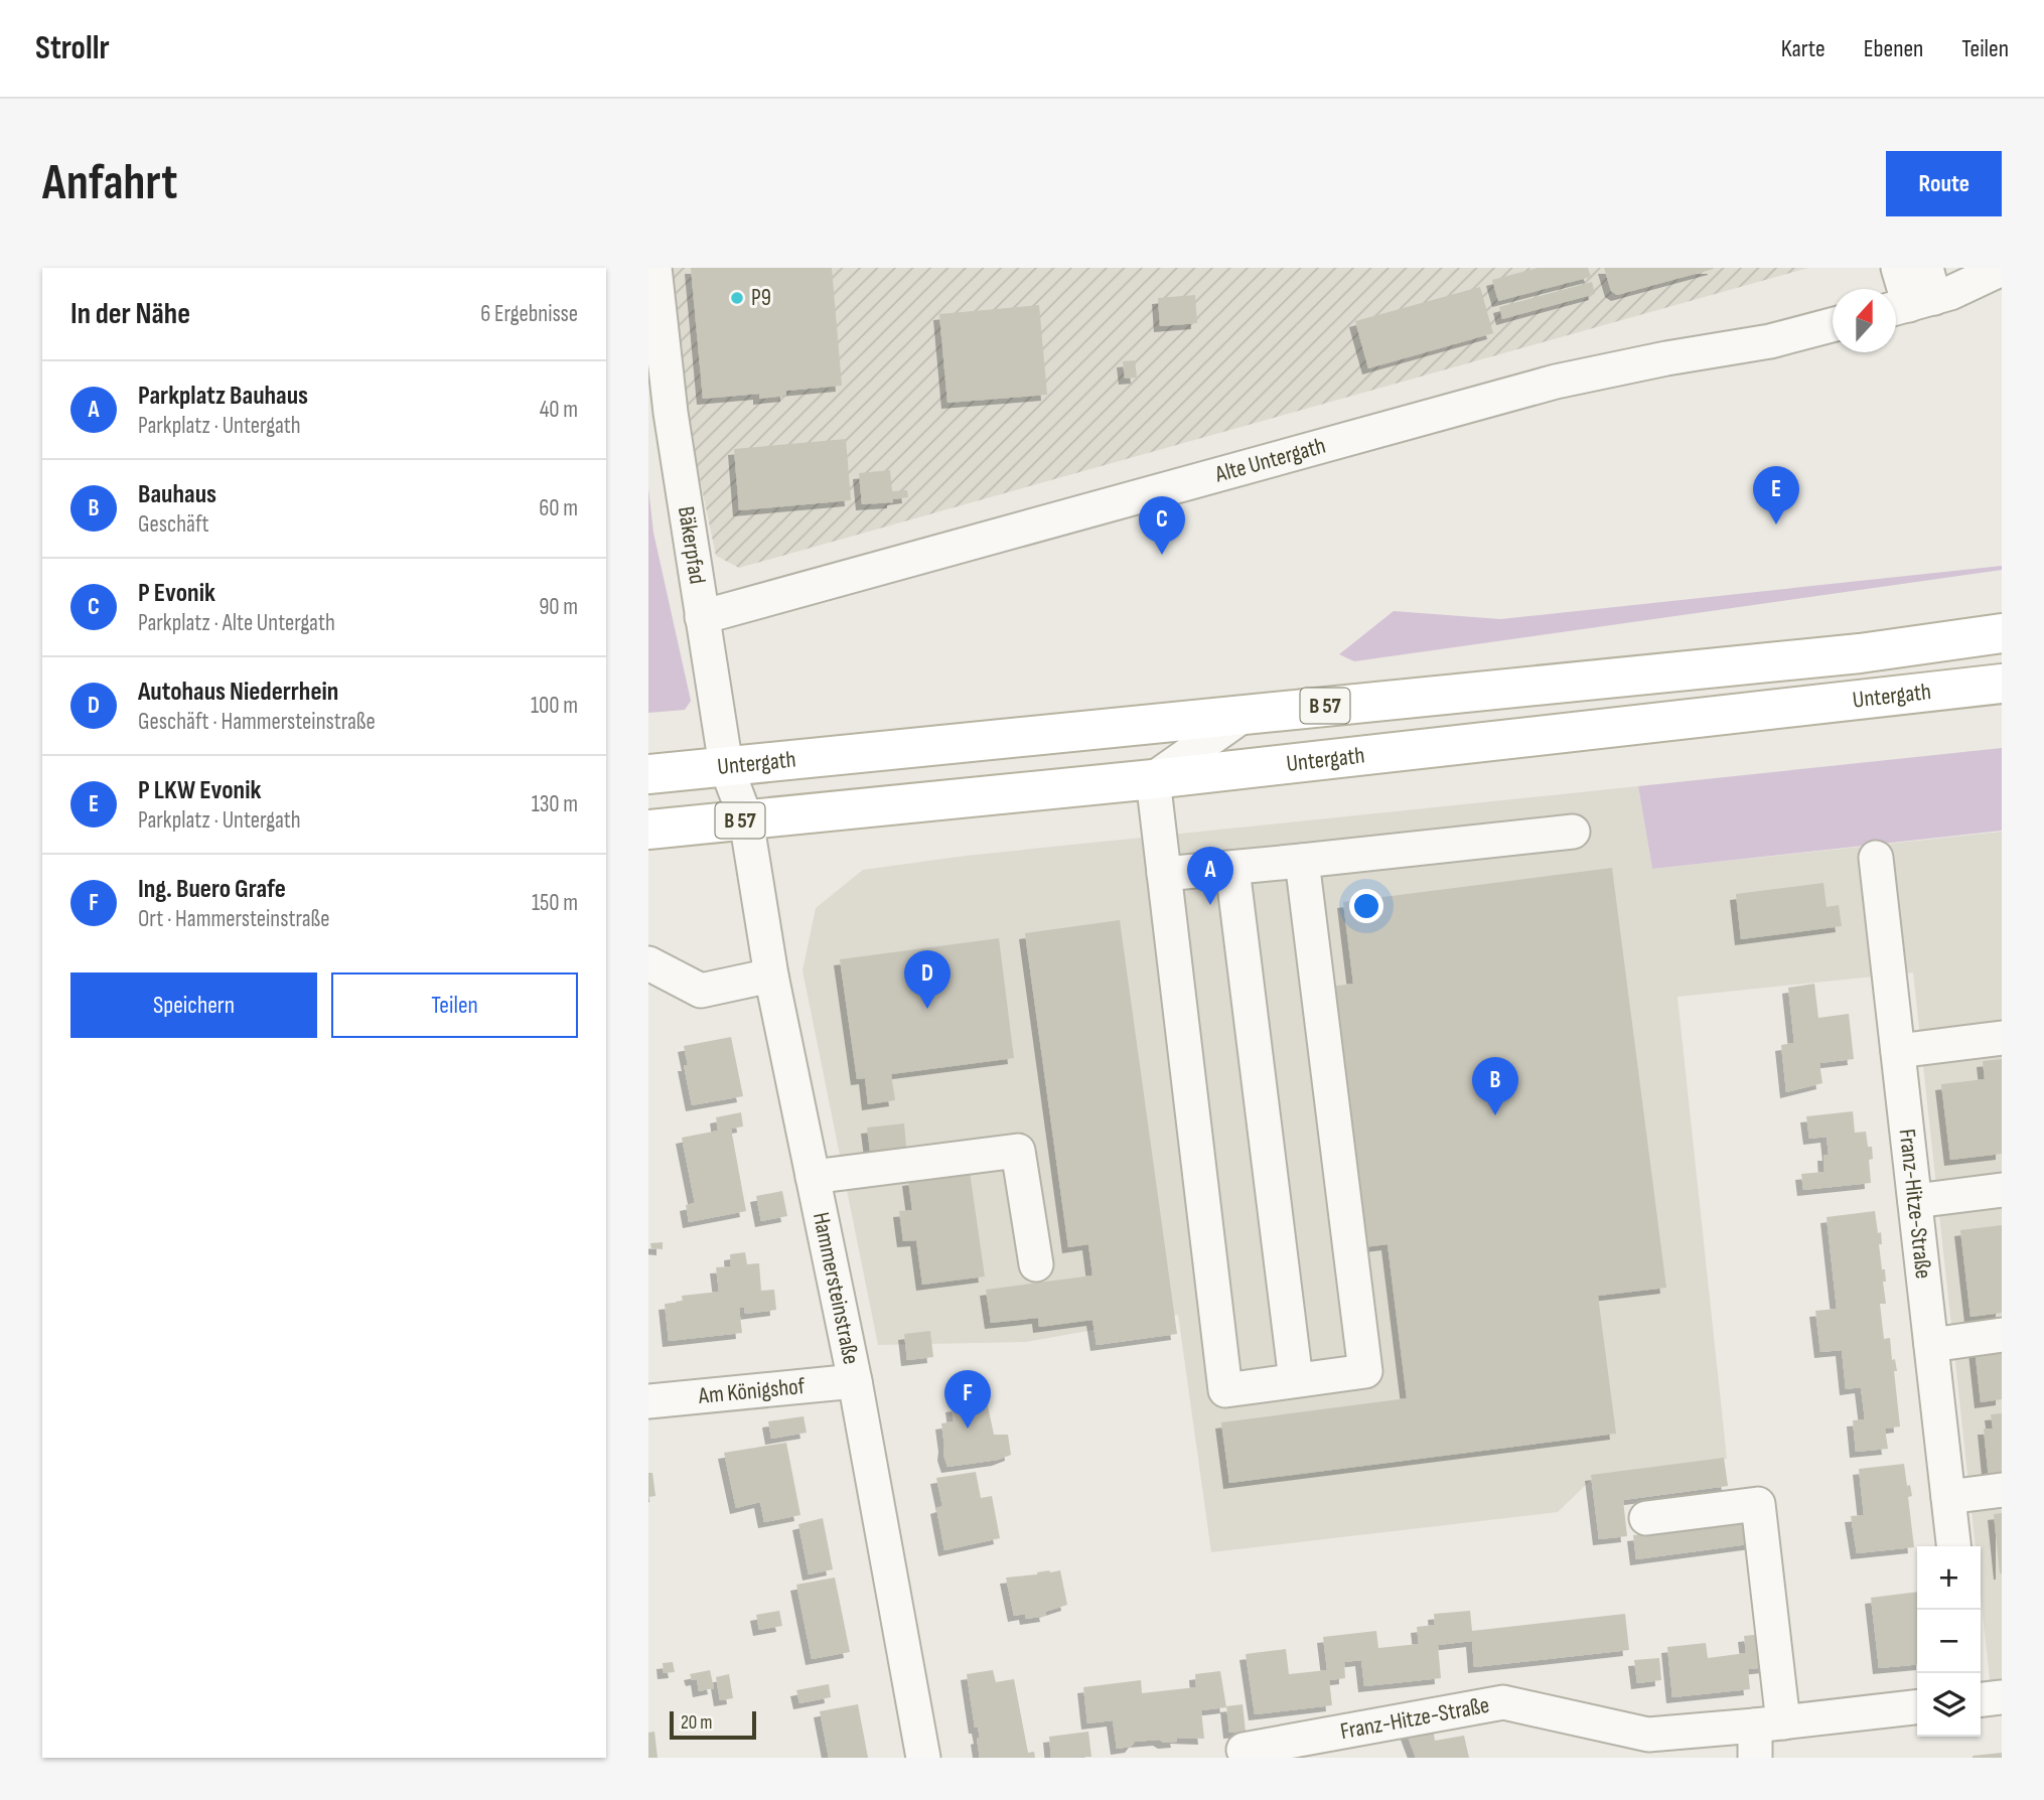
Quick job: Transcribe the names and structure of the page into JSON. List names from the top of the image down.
{
  "streets": {
    "main road": ["Untergath", "B 57"],
    "street": [
      "Alte Untergath",
      "Bäkerpfad",
      "Franz-Hitze-Straße",
      "Hammersteinstraße",
      "Am Königshof"
    ]
  },
  "crossings": [
    ["Alte Untergath", "Bäkerpfad"],
    ["Bäkerpfad", "Untergath"],
    ["Bäkerpfad", "Hammersteinstraße"],
    ["Untergath", "Hammersteinstraße"],
    ["Hammersteinstraße", "Am Königshof"]
  ],
  "places": ["P9"],
  "scale_bar": "20 m",
  "north": "top",
  "page": {
    "header": "Strollr",
    "nav": ["Karte", "Ebenen", "Teilen"],
    "buttons": [
      "Route",
      ["Speichern", "Teilen"]
    ],
    "title": "Anfahrt",
    "heading": ["In der Nähe", "6 Ergebnisse"],
    "list": [
      {
        "mark": "A",
        "name": "Parkplatz Bauhaus",
        "note": "Parkplatz · Untergath",
        "value": "40 m"
      },
      {
        "mark": "B",
        "name": "Bauhaus",
        "note": "Geschäft",
        "value": "60 m"
      },
      {
        "mark": "C",
        "name": "P Evonik",
        "note": "Parkplatz · Alte Untergath",
        "value": "90 m"
      },
      {
        "mark": "D",
        "name": "Autohaus Niederrhein",
        "note": "Geschäft · Hammersteinstraße",
        "value": "100 m"
      },
      {
        "mark": "E",
        "name": "P LKW Evonik",
        "note": "Parkplatz · Untergath",
        "value": "130 m"
      },
      {
        "mark": "F",
        "name": "Ing. Buero Grafe",
        "note": "Ort · Hammersteinstraße",
        "value": "150 m"
      }
    ],
    "pins": [
      "E",
      "C",
      "A",
      "D",
      "B",
      "F"
    ],
    "map_buttons": ["+", "−"],
    "scale": "20 m"
  }
}
